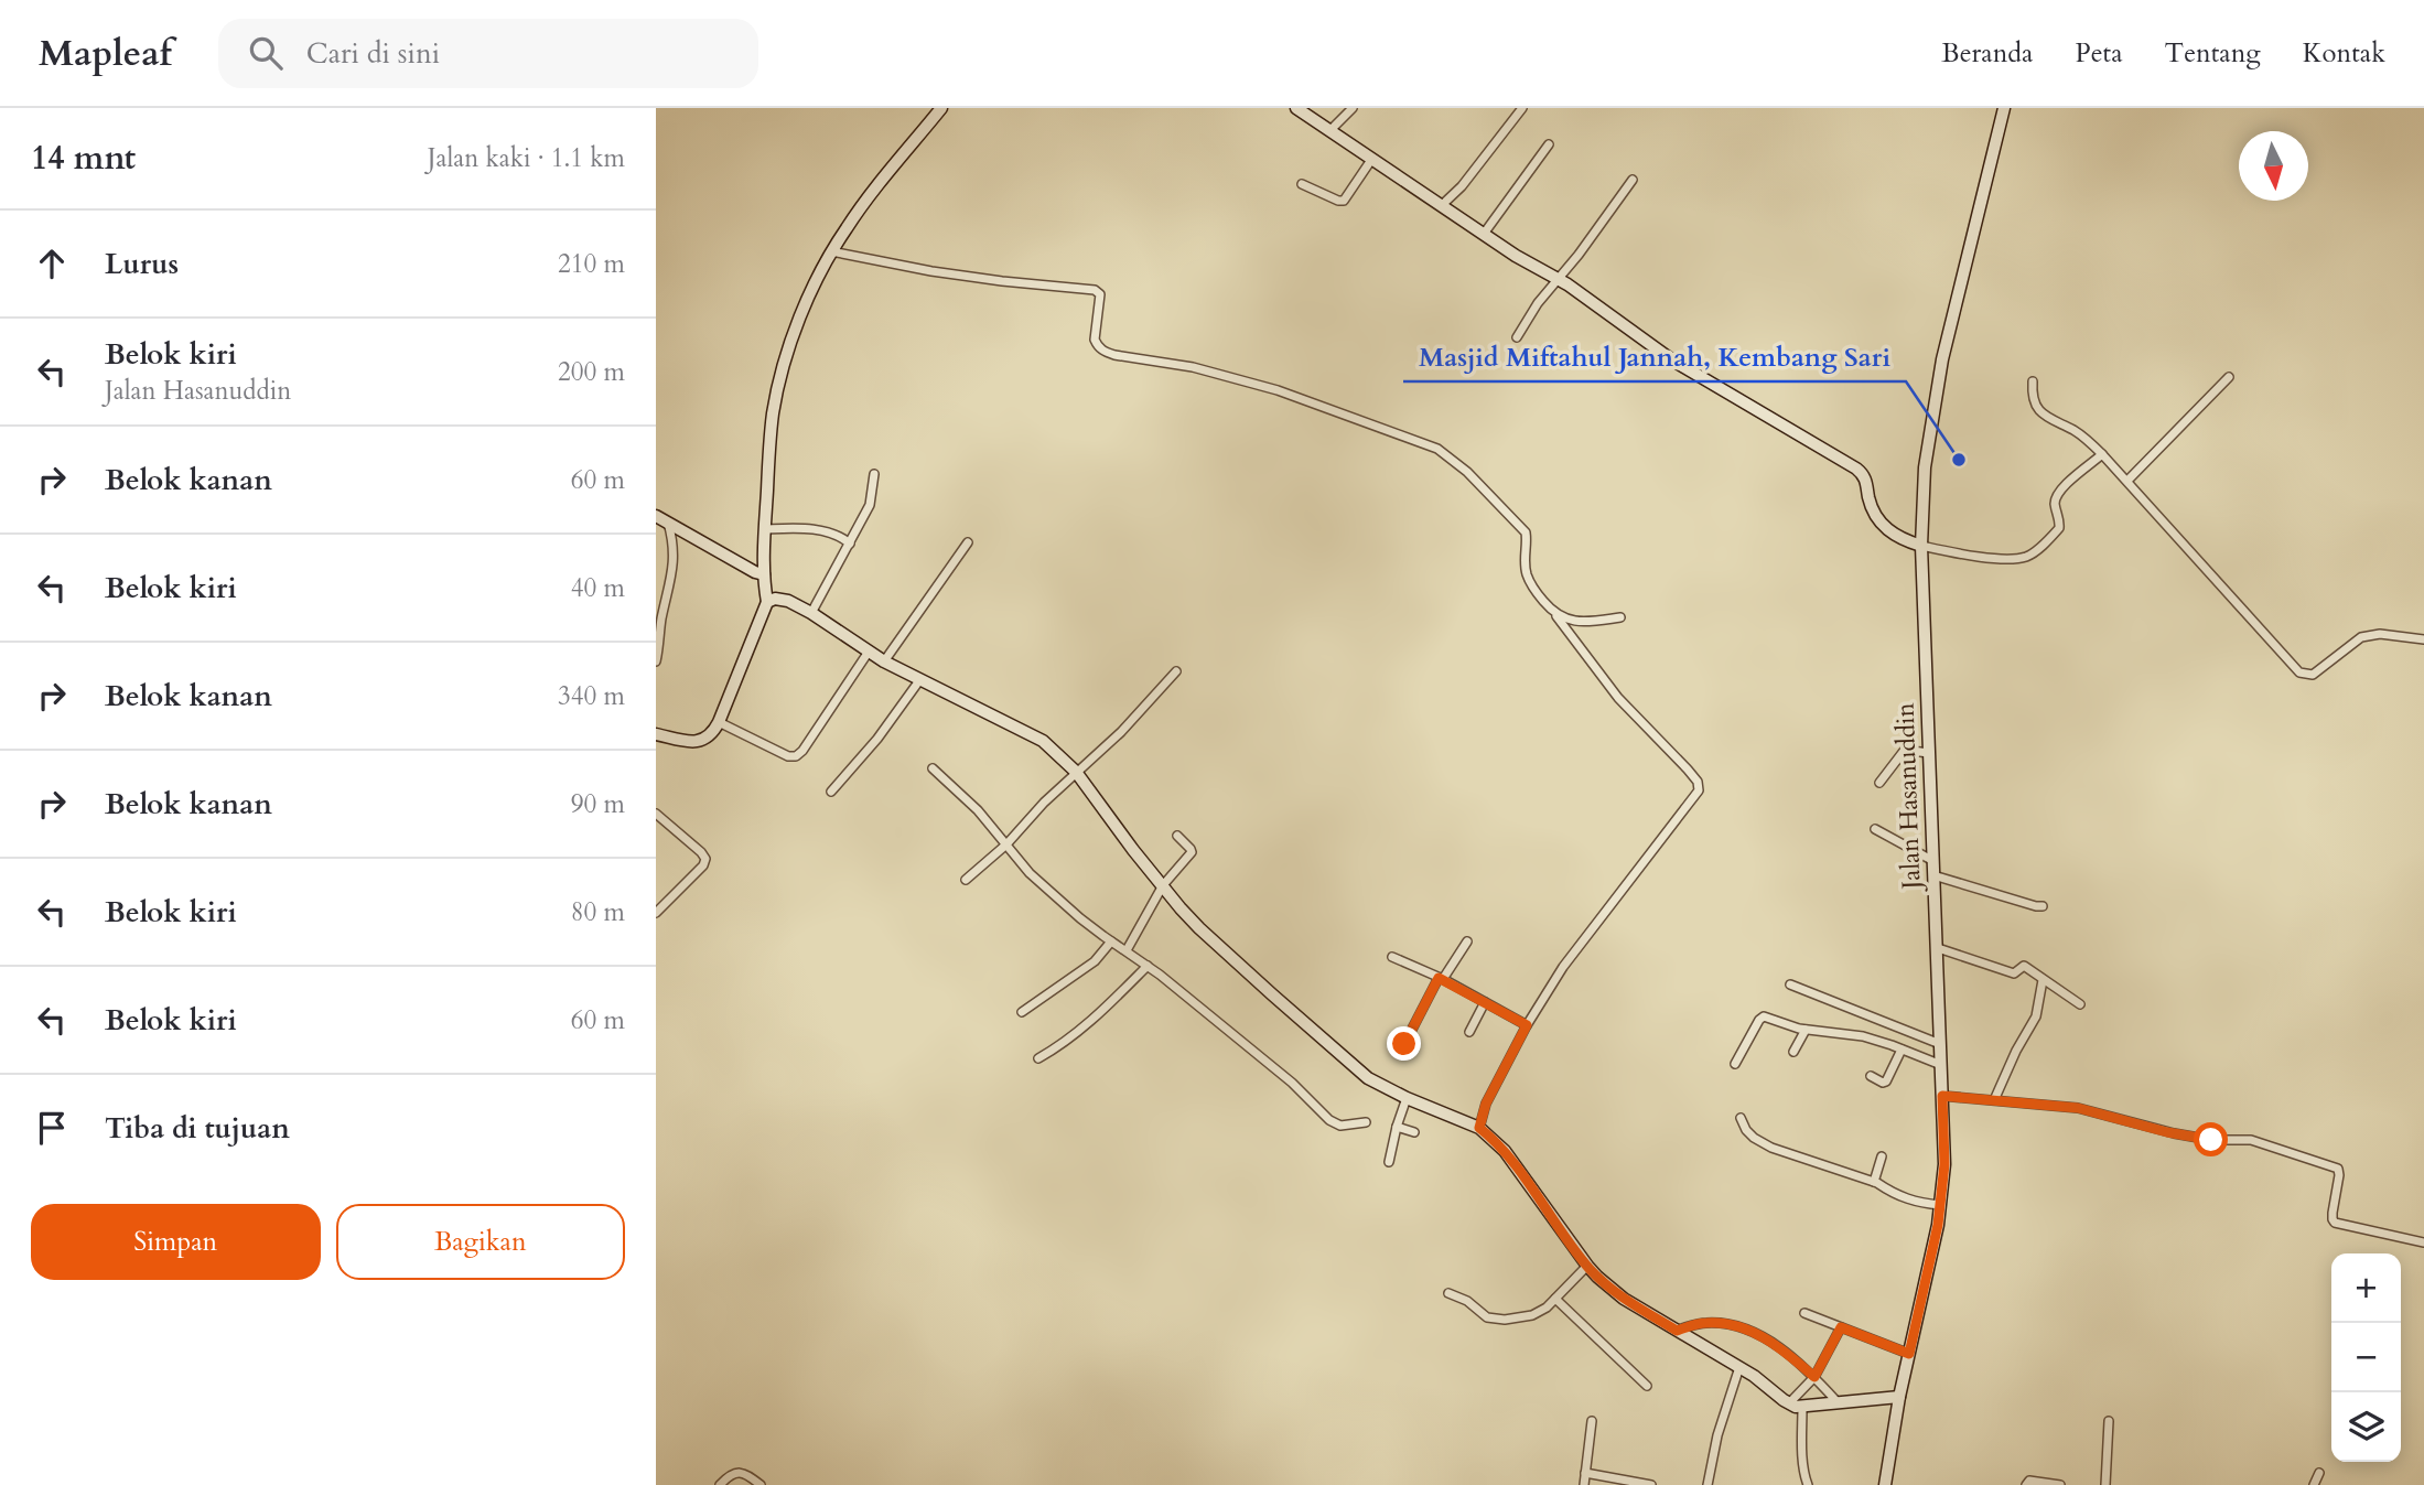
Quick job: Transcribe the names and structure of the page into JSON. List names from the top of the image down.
{
  "streets": {
    "street": ["Jalan Hasanuddin"]
  },
  "places": ["Masjid Miftahul Jannah, Kembang Sari"],
  "north": "bottom",
  "page": {
    "header": "Mapleaf",
    "search": "Cari di sini",
    "nav": [
      "Beranda",
      "Peta",
      "Tentang",
      "Kontak"
    ],
    "heading": ["14 mnt", "Jalan kaki · 1.1 km"],
    "list": [
      ["Lurus", "210 m"],
      ["Belok kiri", "Jalan Hasanuddin", "200 m"],
      ["Belok kanan", "60 m"],
      ["Belok kiri", "40 m"],
      ["Belok kanan", "340 m"],
      ["Belok kanan", "90 m"],
      ["Belok kiri", "80 m"],
      ["Belok kiri", "60 m"],
      "Tiba di tujuan"
    ],
    "buttons": ["Simpan", "Bagikan"],
    "map_buttons": ["+", "−"]
  }
}
